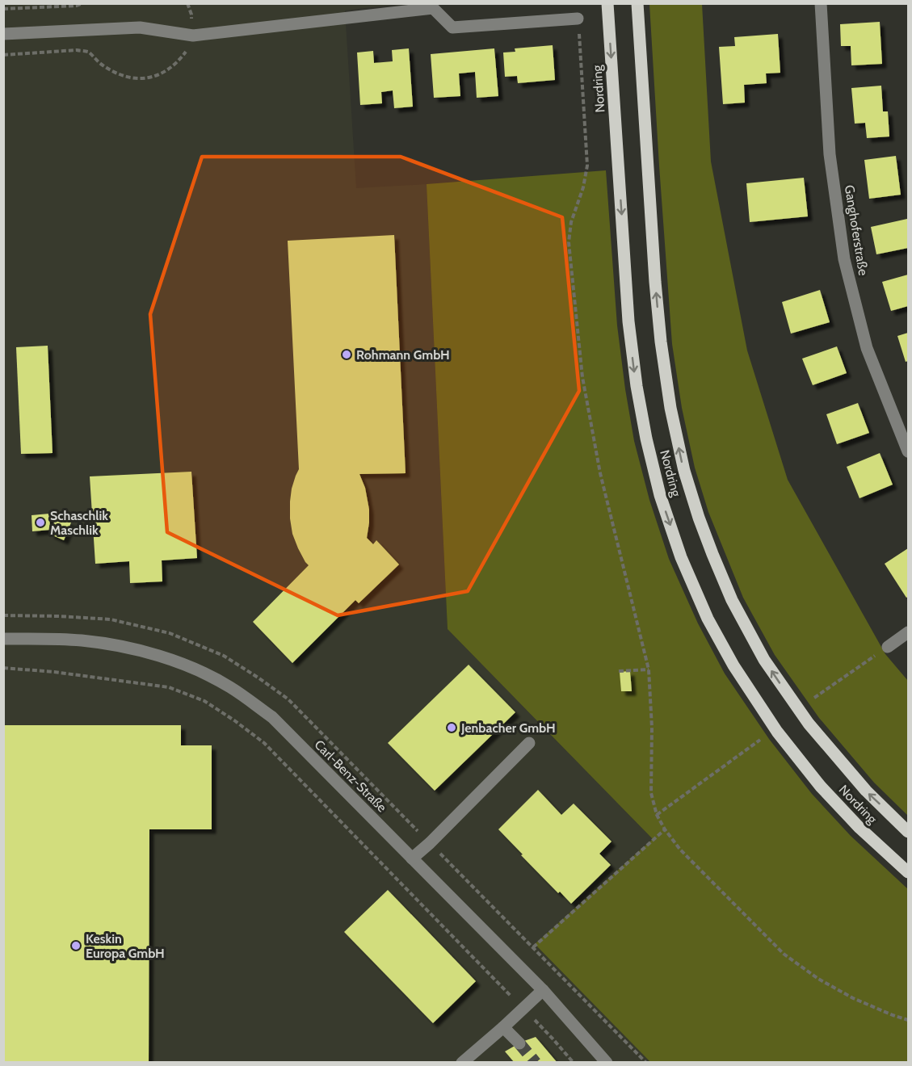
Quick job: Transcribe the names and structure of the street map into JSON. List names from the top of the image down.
{
  "streets": {
    "main road": ["Nordring"],
    "street": ["Ganghoferstraße", "Carl-Benz-Straße"]
  },
  "places": [
    "Rohmann GmbH",
    "Schaschlik Maschlik",
    "Jenbacher GmbH",
    "Keskin Europa GmbH"
  ]
}
